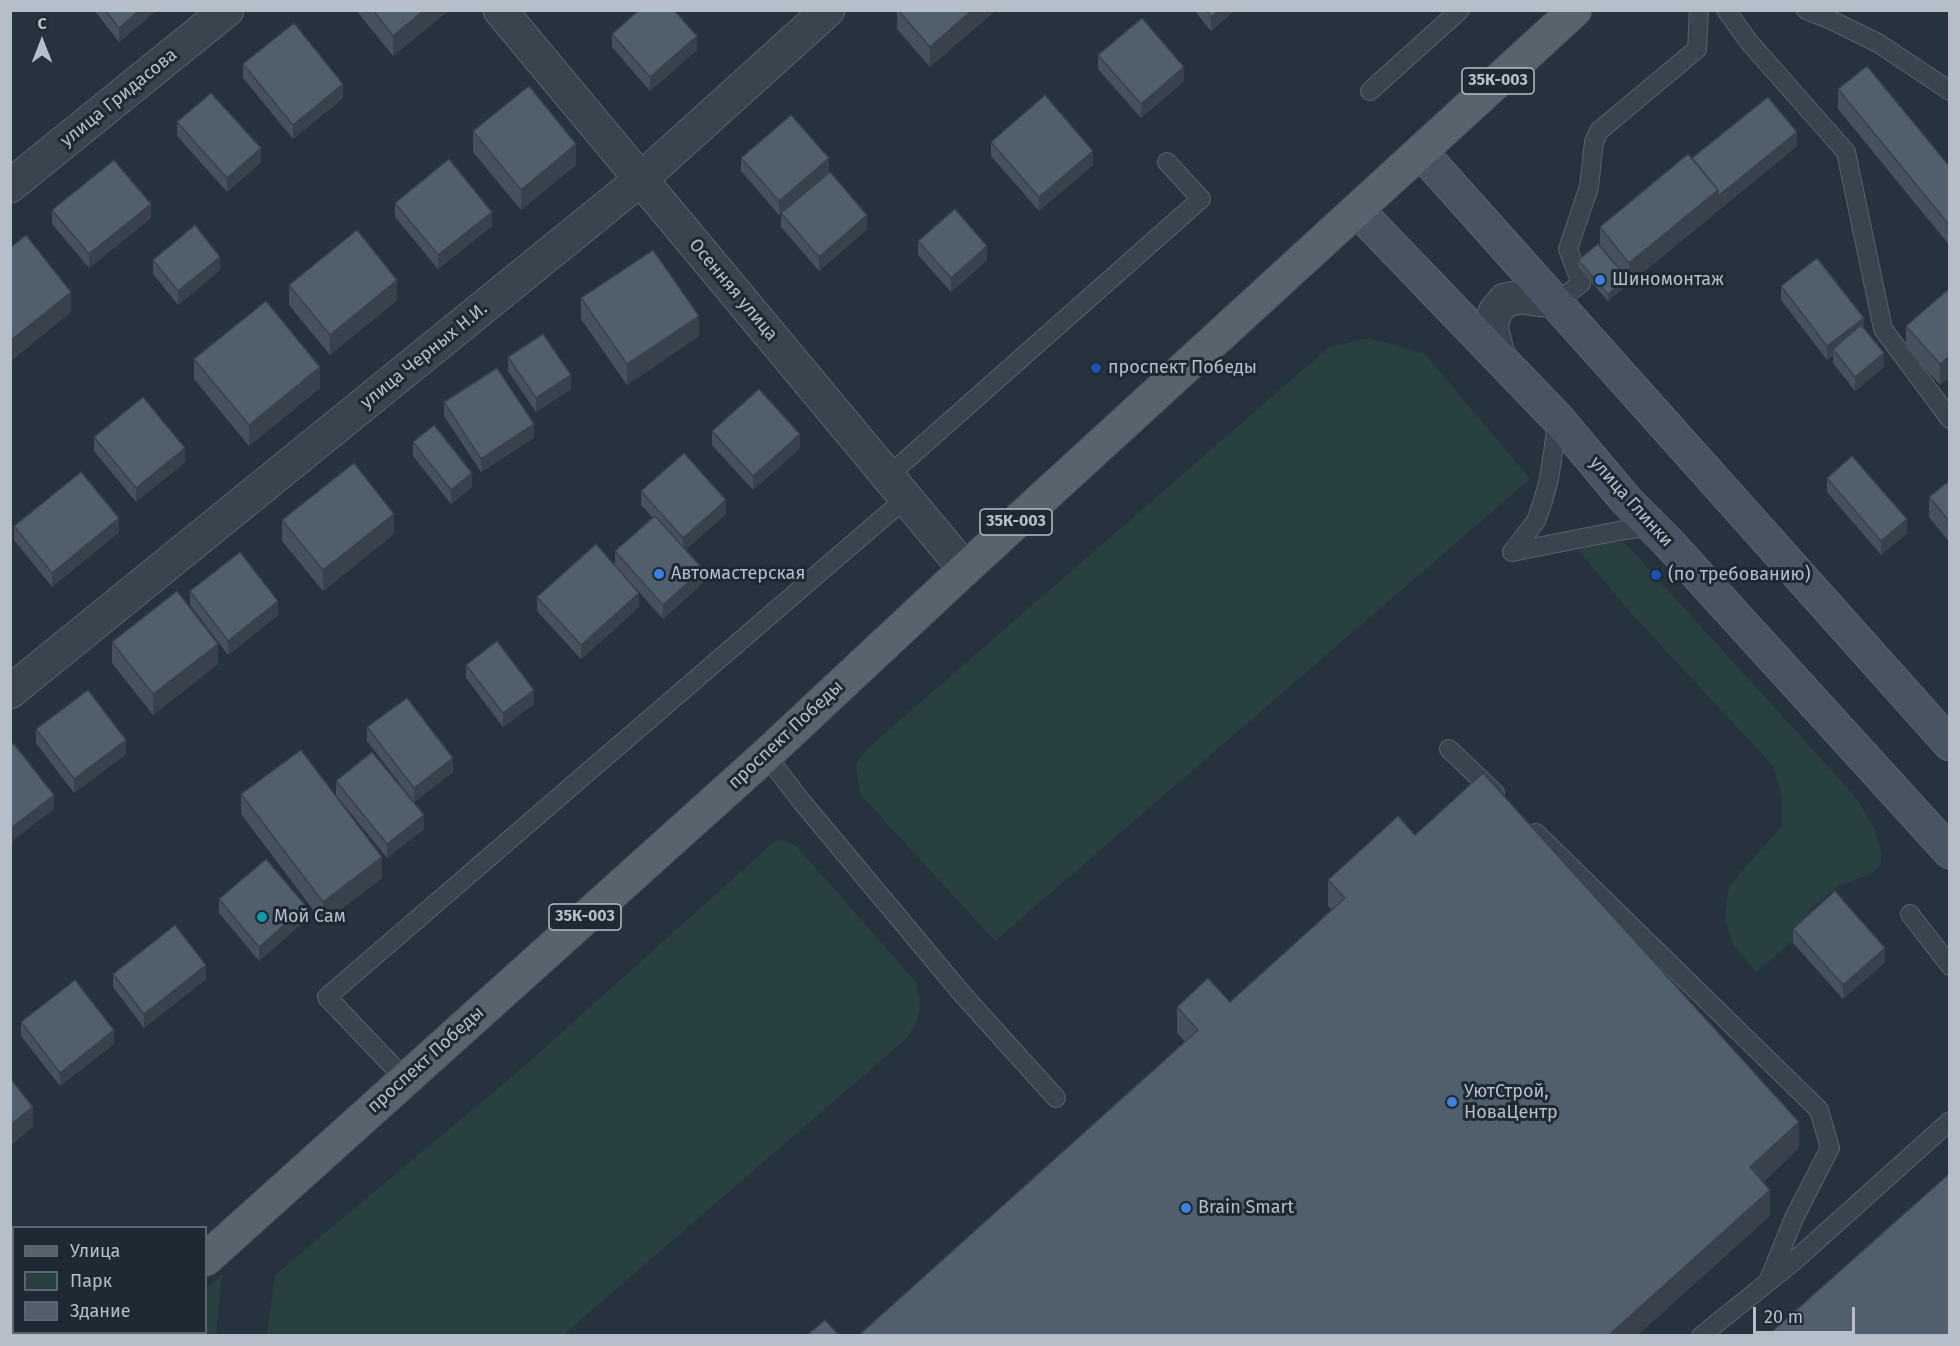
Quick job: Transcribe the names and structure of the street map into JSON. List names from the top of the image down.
{
  "streets": {
    "main road": ["35К-003", "улица Глинки", "проспект Победы"],
    "street": ["улица Гридасова", "Осенняя улица", "улица Черных Н.И."]
  },
  "crossings": [
    ["Осенняя улица", "улица Черных Н.И."],
    ["Осенняя улица", "проспект Победы"],
    ["улица Глинки", "проспект Победы"]
  ],
  "places": [
    "Шиномонтаж",
    "проспект Победы",
    "Автомастерская",
    "(по требованию)",
    "Мой Сам",
    "УютСтрой, НоваЦентр",
    "Brain Smart"
  ],
  "legend": ["Улица", "Парк", "Здание"],
  "scale_bar": "20 m",
  "north": "top"
}
